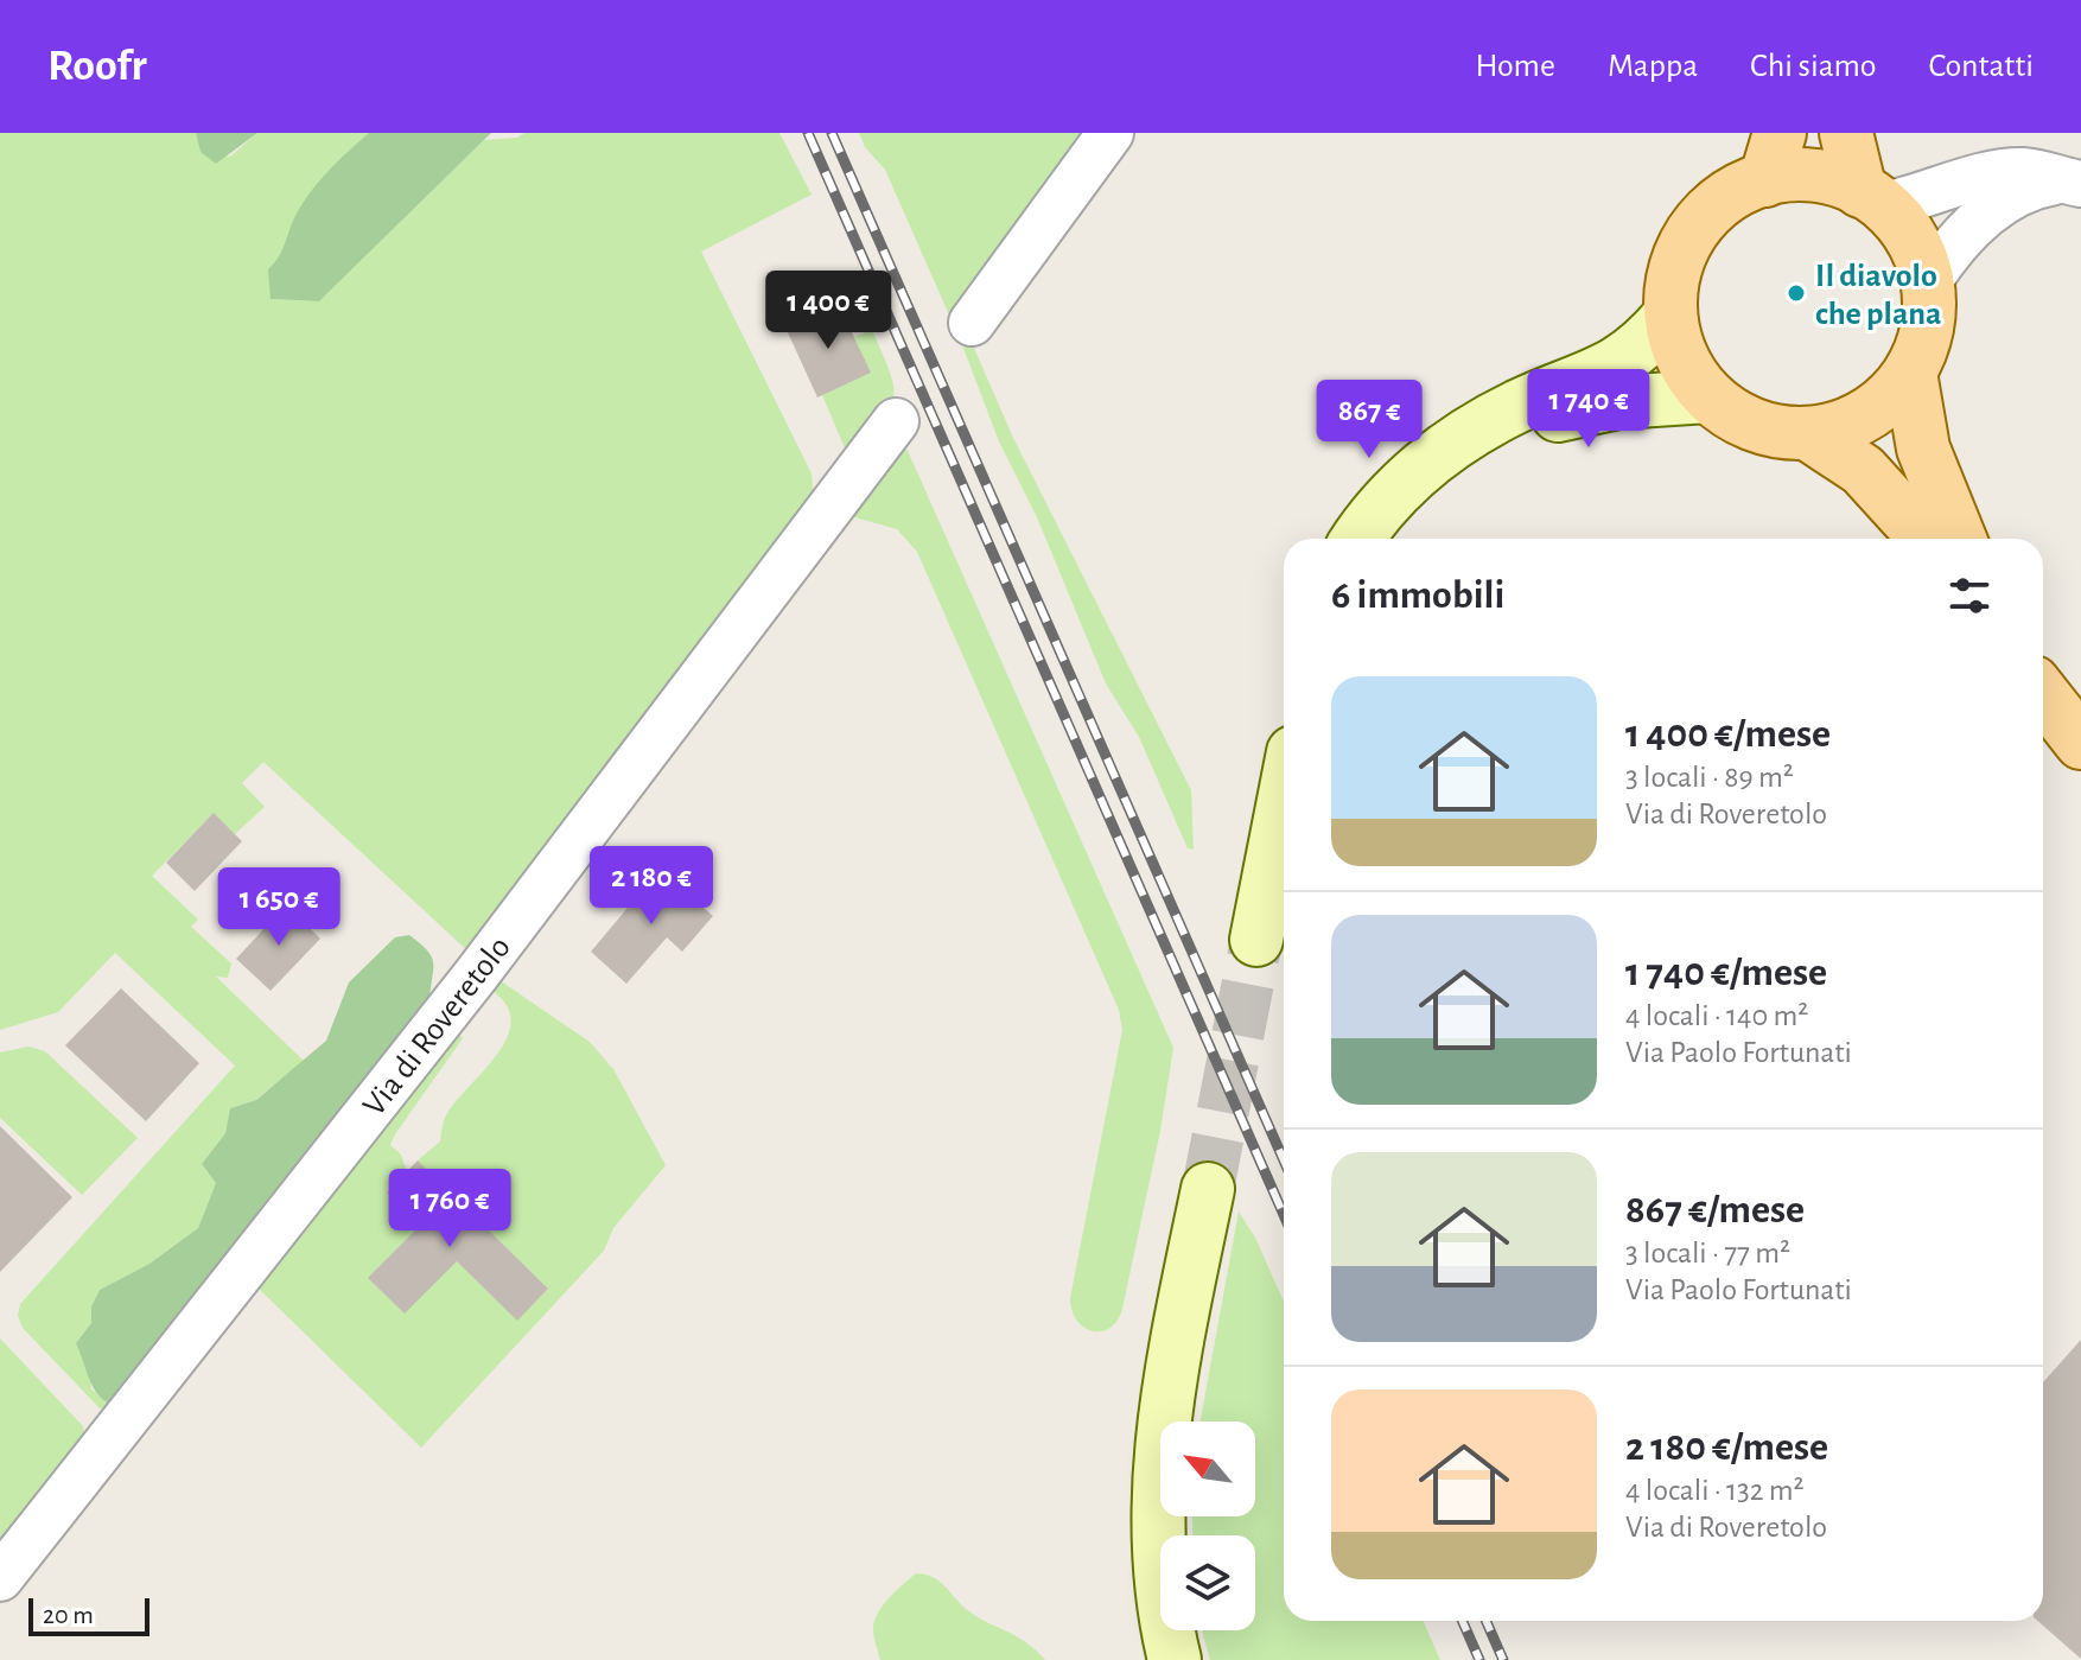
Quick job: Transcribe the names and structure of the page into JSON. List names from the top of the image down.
{
  "streets": {
    "street": ["Via di Roveretolo"]
  },
  "places": ["Il diavolo che plana"],
  "scale_bar": "20 m",
  "north": "top left",
  "page": {
    "header": "Roofr",
    "nav": [
      "Home",
      "Mappa",
      "Chi siamo",
      "Contatti"
    ],
    "price": [
      "1 400 €",
      "1 740 €",
      "867 €",
      "2 180 €",
      "1 650 €",
      "1 760 €"
    ],
    "heading": "6 immobili",
    "list": [
      {
        "name": "1 400 €/mese",
        "note": "3 locali · 89 m² · Via di Roveretolo"
      },
      {
        "name": "1 740 €/mese",
        "note": "4 locali · 140 m² · Via Paolo Fortunati"
      },
      {
        "name": "867 €/mese",
        "note": "3 locali · 77 m² · Via Paolo Fortunati"
      },
      {
        "name": "2 180 €/mese",
        "note": "4 locali · 132 m² · Via di Roveretolo"
      }
    ],
    "scale": "20 m"
  }
}
